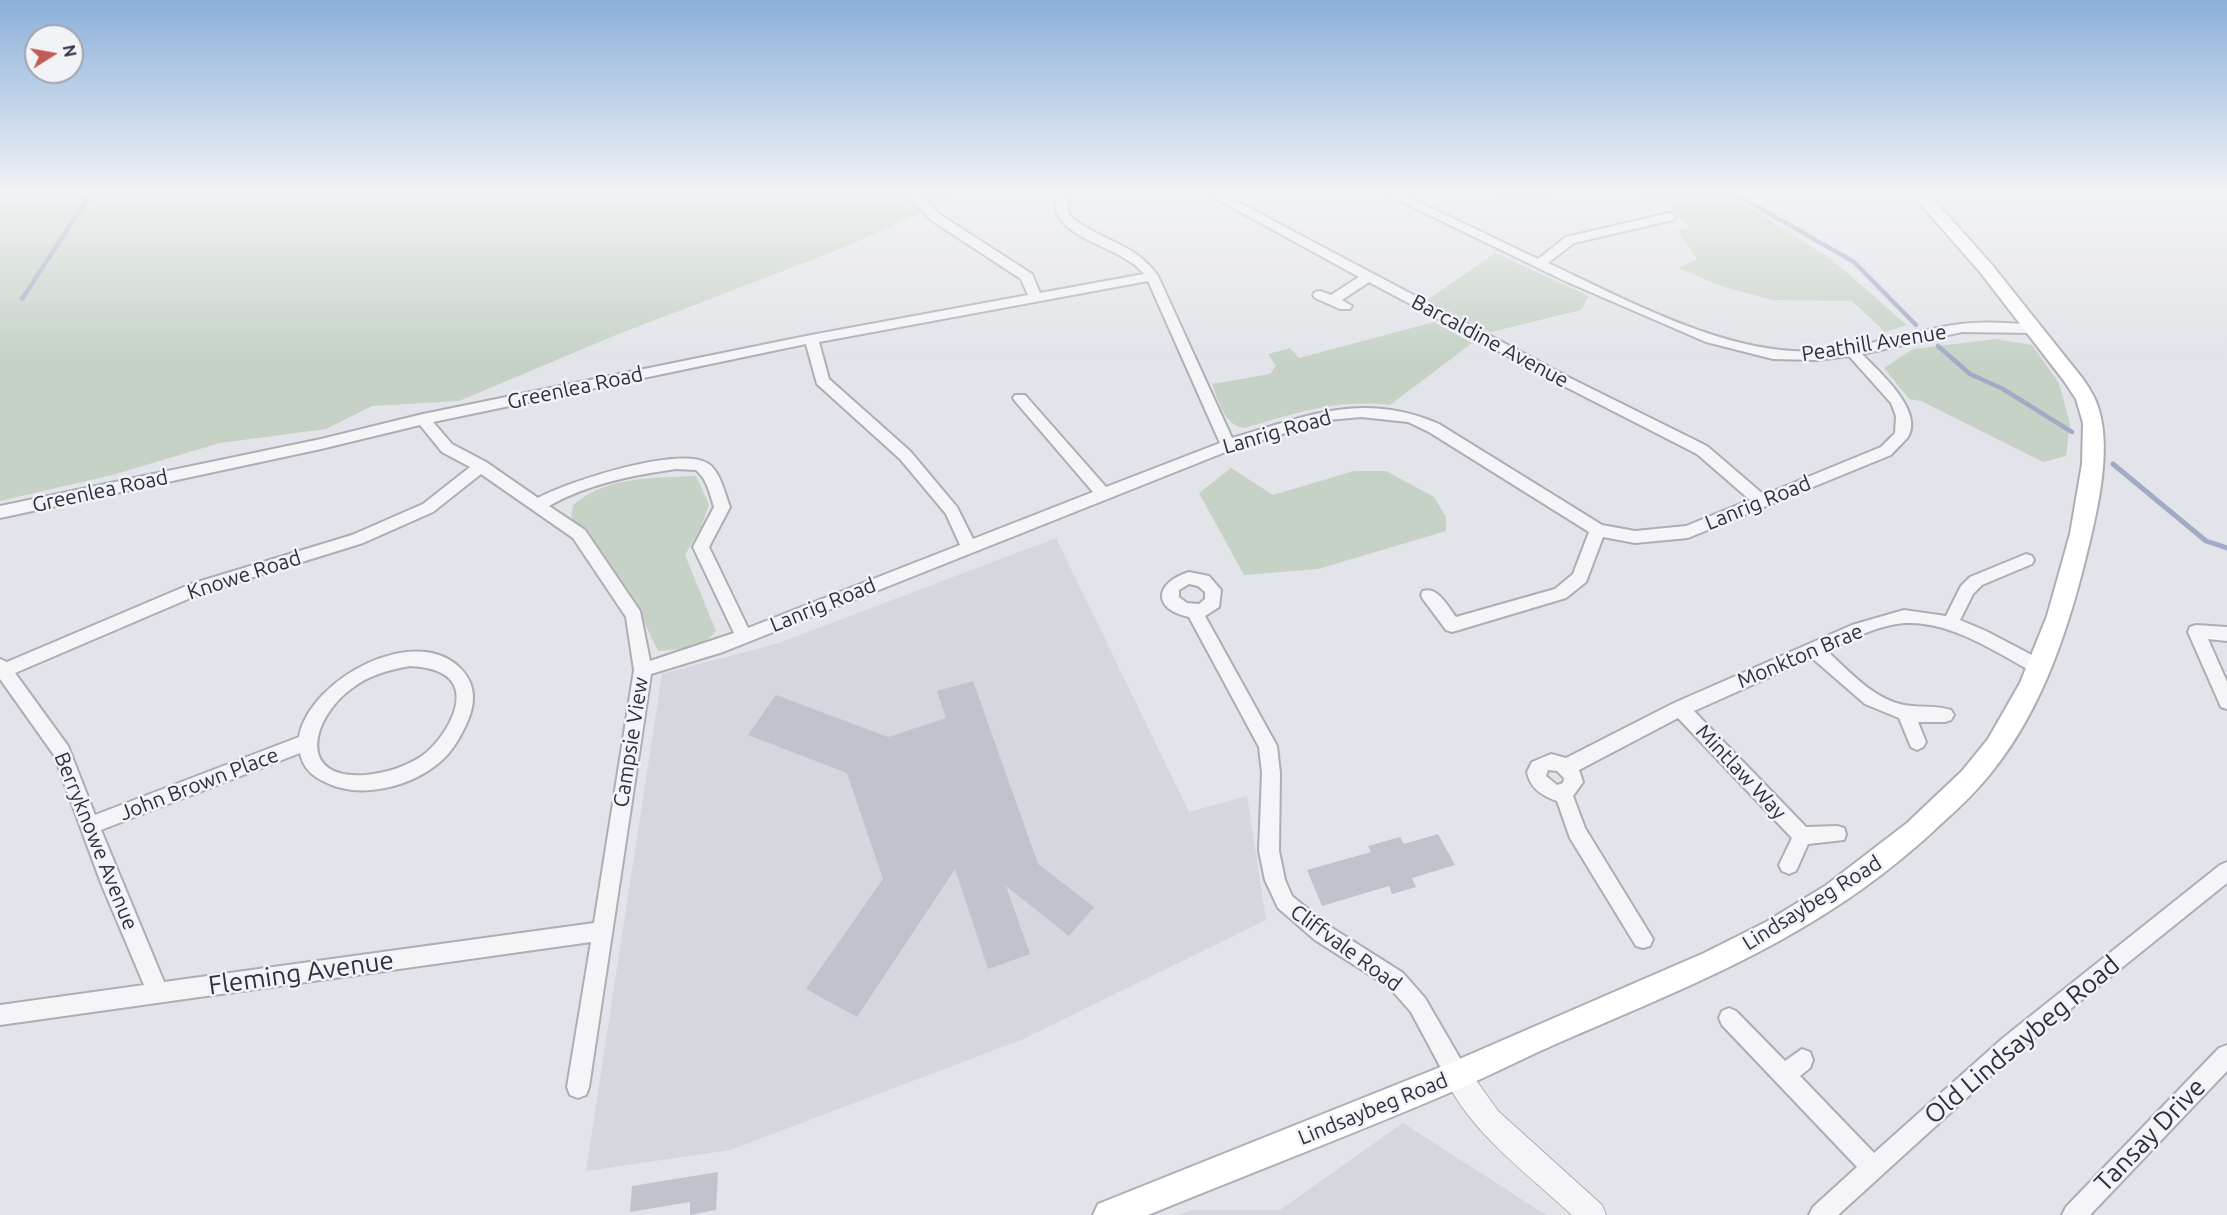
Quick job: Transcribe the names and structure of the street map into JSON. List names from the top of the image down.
{
  "streets": {
    "main road": ["Lindsaybeg Road"],
    "street": [
      "Barcaldine Avenue",
      "Peathill Avenue",
      "Greenlea Road",
      "Lanrig Road",
      "Knowe Road",
      "Monkton Brae",
      "Campsie View",
      "Mintlaw Way",
      "John Brown Place",
      "Berryknowe Avenue",
      "Cliffvale Road",
      "Fleming Avenue",
      "Old Lindsaybeg Road",
      "Tansay Drive"
    ]
  },
  "crossings": [
    ["Barcaldine Avenue", "Lanrig Road"],
    ["Peathill Avenue", "Lanrig Road"],
    ["Peathill Avenue", "Lindsaybeg Road"],
    ["Greenlea Road", "Campsie View"],
    ["Lanrig Road", "Campsie View"],
    ["Knowe Road", "Campsie View"],
    ["Knowe Road", "Berryknowe Avenue"],
    ["Monkton Brae", "Mintlaw Way"],
    ["Monkton Brae", "Lindsaybeg Road"],
    ["Campsie View", "Fleming Avenue"],
    ["John Brown Place", "Berryknowe Avenue"],
    ["Berryknowe Avenue", "Fleming Avenue"],
    ["Lindsaybeg Road", "Cliffvale Road"]
  ],
  "north": "right"
}
